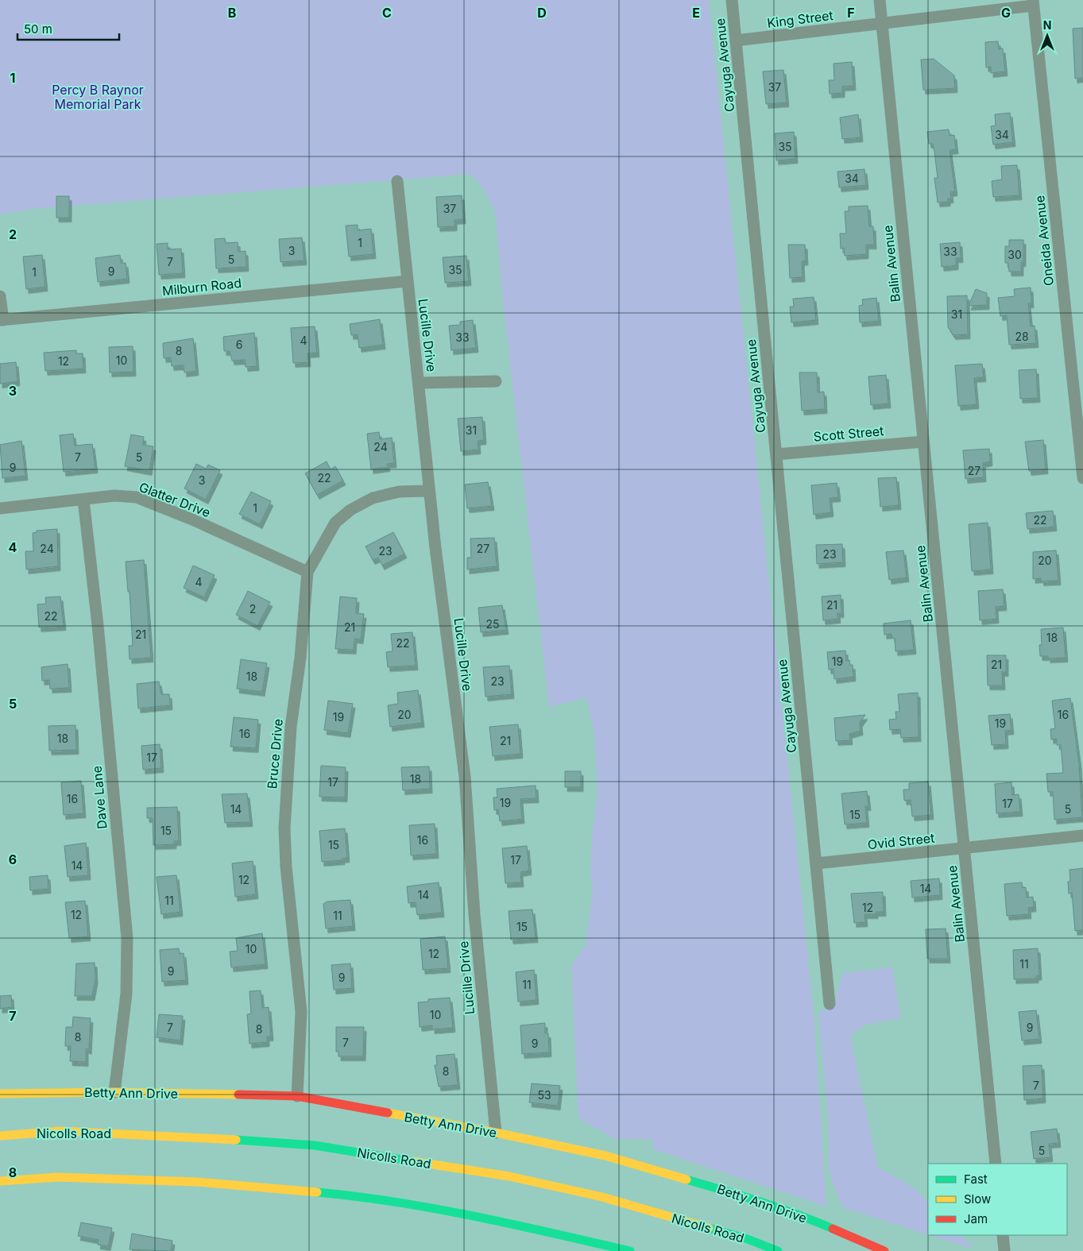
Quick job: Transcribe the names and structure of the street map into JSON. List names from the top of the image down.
{
  "streets": {
    "main road": ["Betty Ann Drive", "Nicolls Road"],
    "street": [
      "King Street",
      "Cayuga Avenue",
      "Oneida Avenue",
      "Balin Avenue",
      "Milburn Road",
      "Lucille Drive",
      "Scott Street",
      "Glatter Drive",
      "Bruce Drive",
      "Dave Lane",
      "Ovid Street"
    ]
  },
  "crossings": [
    ["King Street", "Cayuga Avenue"],
    ["King Street", "Oneida Avenue"],
    ["King Street", "Balin Avenue"],
    ["Cayuga Avenue", "Scott Street"],
    ["Cayuga Avenue", "Ovid Street"],
    ["Balin Avenue", "Scott Street"],
    ["Balin Avenue", "Ovid Street"],
    ["Milburn Road", "Lucille Drive"],
    ["Lucille Drive", "Bruce Drive"],
    ["Lucille Drive", "Betty Ann Drive"],
    ["Glatter Drive", "Bruce Drive"],
    ["Glatter Drive", "Dave Lane"],
    ["Bruce Drive", "Betty Ann Drive"],
    ["Dave Lane", "Betty Ann Drive"]
  ],
  "parks": ["Percy B Raynor Memorial Park"],
  "house_numbers": [
    "37",
    "34",
    "35",
    "34",
    "37",
    "1",
    "3",
    "33",
    "30",
    "5",
    "7",
    "35",
    "9",
    "1",
    "31",
    "28",
    "33",
    "4",
    "6",
    "8",
    "10",
    "12",
    "31",
    "24",
    "7",
    "5",
    "9",
    "27",
    "22",
    "3",
    "1",
    "22",
    "24",
    "27",
    "23",
    "23",
    "20",
    "4",
    "21",
    "2",
    "22",
    "25",
    "21",
    "21",
    "18",
    "22",
    "19",
    "21",
    "18",
    "23",
    "20",
    "16",
    "19",
    "19",
    "16",
    "18",
    "21",
    "17",
    "18",
    "17",
    "16",
    "19",
    "17",
    "14",
    "5",
    "15",
    "15",
    "16",
    "15",
    "17",
    "14",
    "12",
    "14",
    "14",
    "11",
    "12",
    "12",
    "11",
    "15",
    "10",
    "12",
    "11",
    "9",
    "9",
    "11",
    "10",
    "7",
    "9",
    "8",
    "8",
    "7",
    "9",
    "8",
    "7",
    "53",
    "5"
  ],
  "legend": ["Fast", "Slow", "Jam"],
  "scale_bar": "50 m",
  "north": "top",
  "grid": {
    "columns": [
      "B",
      "C",
      "D",
      "E",
      "F",
      "G"
    ],
    "rows": [
      "1",
      "2",
      "3",
      "4",
      "5",
      "6",
      "7",
      "8"
    ]
  }
}
